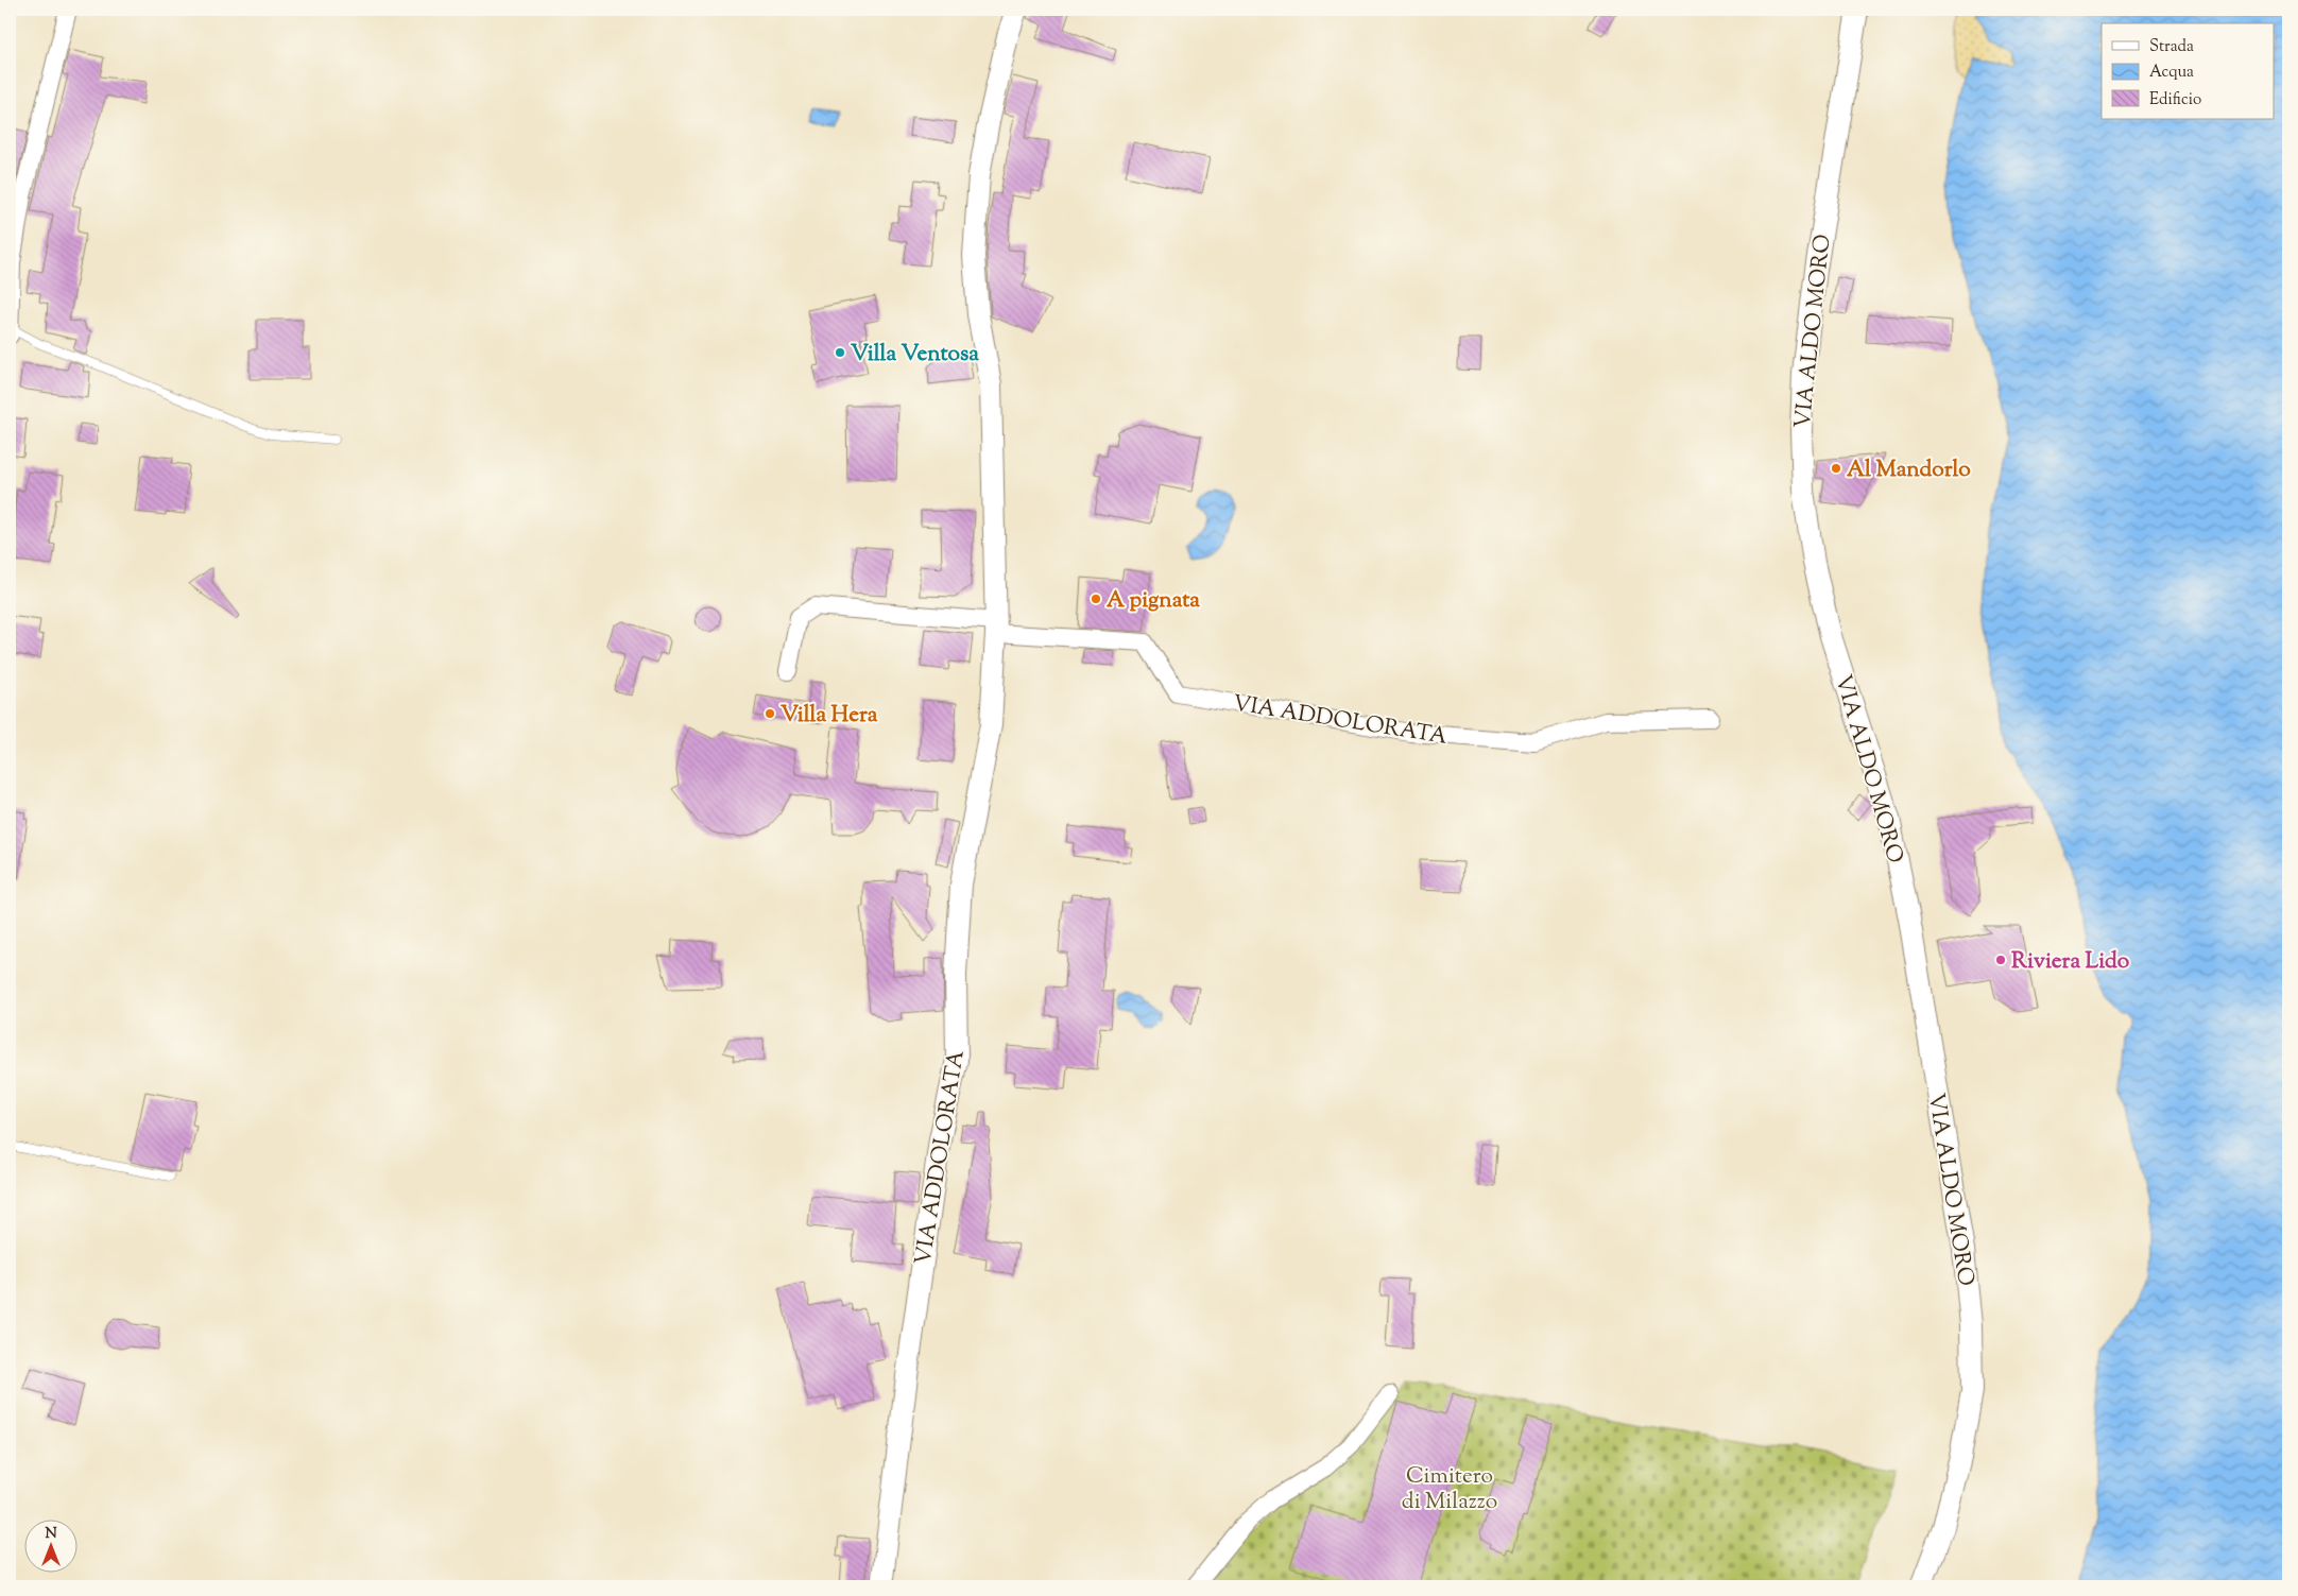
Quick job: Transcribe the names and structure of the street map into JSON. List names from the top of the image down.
{
  "streets": {
    "street": ["VIA ALDO MORO", "VIA ADDOLORATA"]
  },
  "parks": ["Cimitero di Milazzo"],
  "places": [
    "Villa Ventosa",
    "Al Mandorlo",
    "A pignata",
    "Villa Hera",
    "Riviera Lido"
  ],
  "legend": ["Strada", "Acqua", "Edificio"],
  "north": "top"
}
